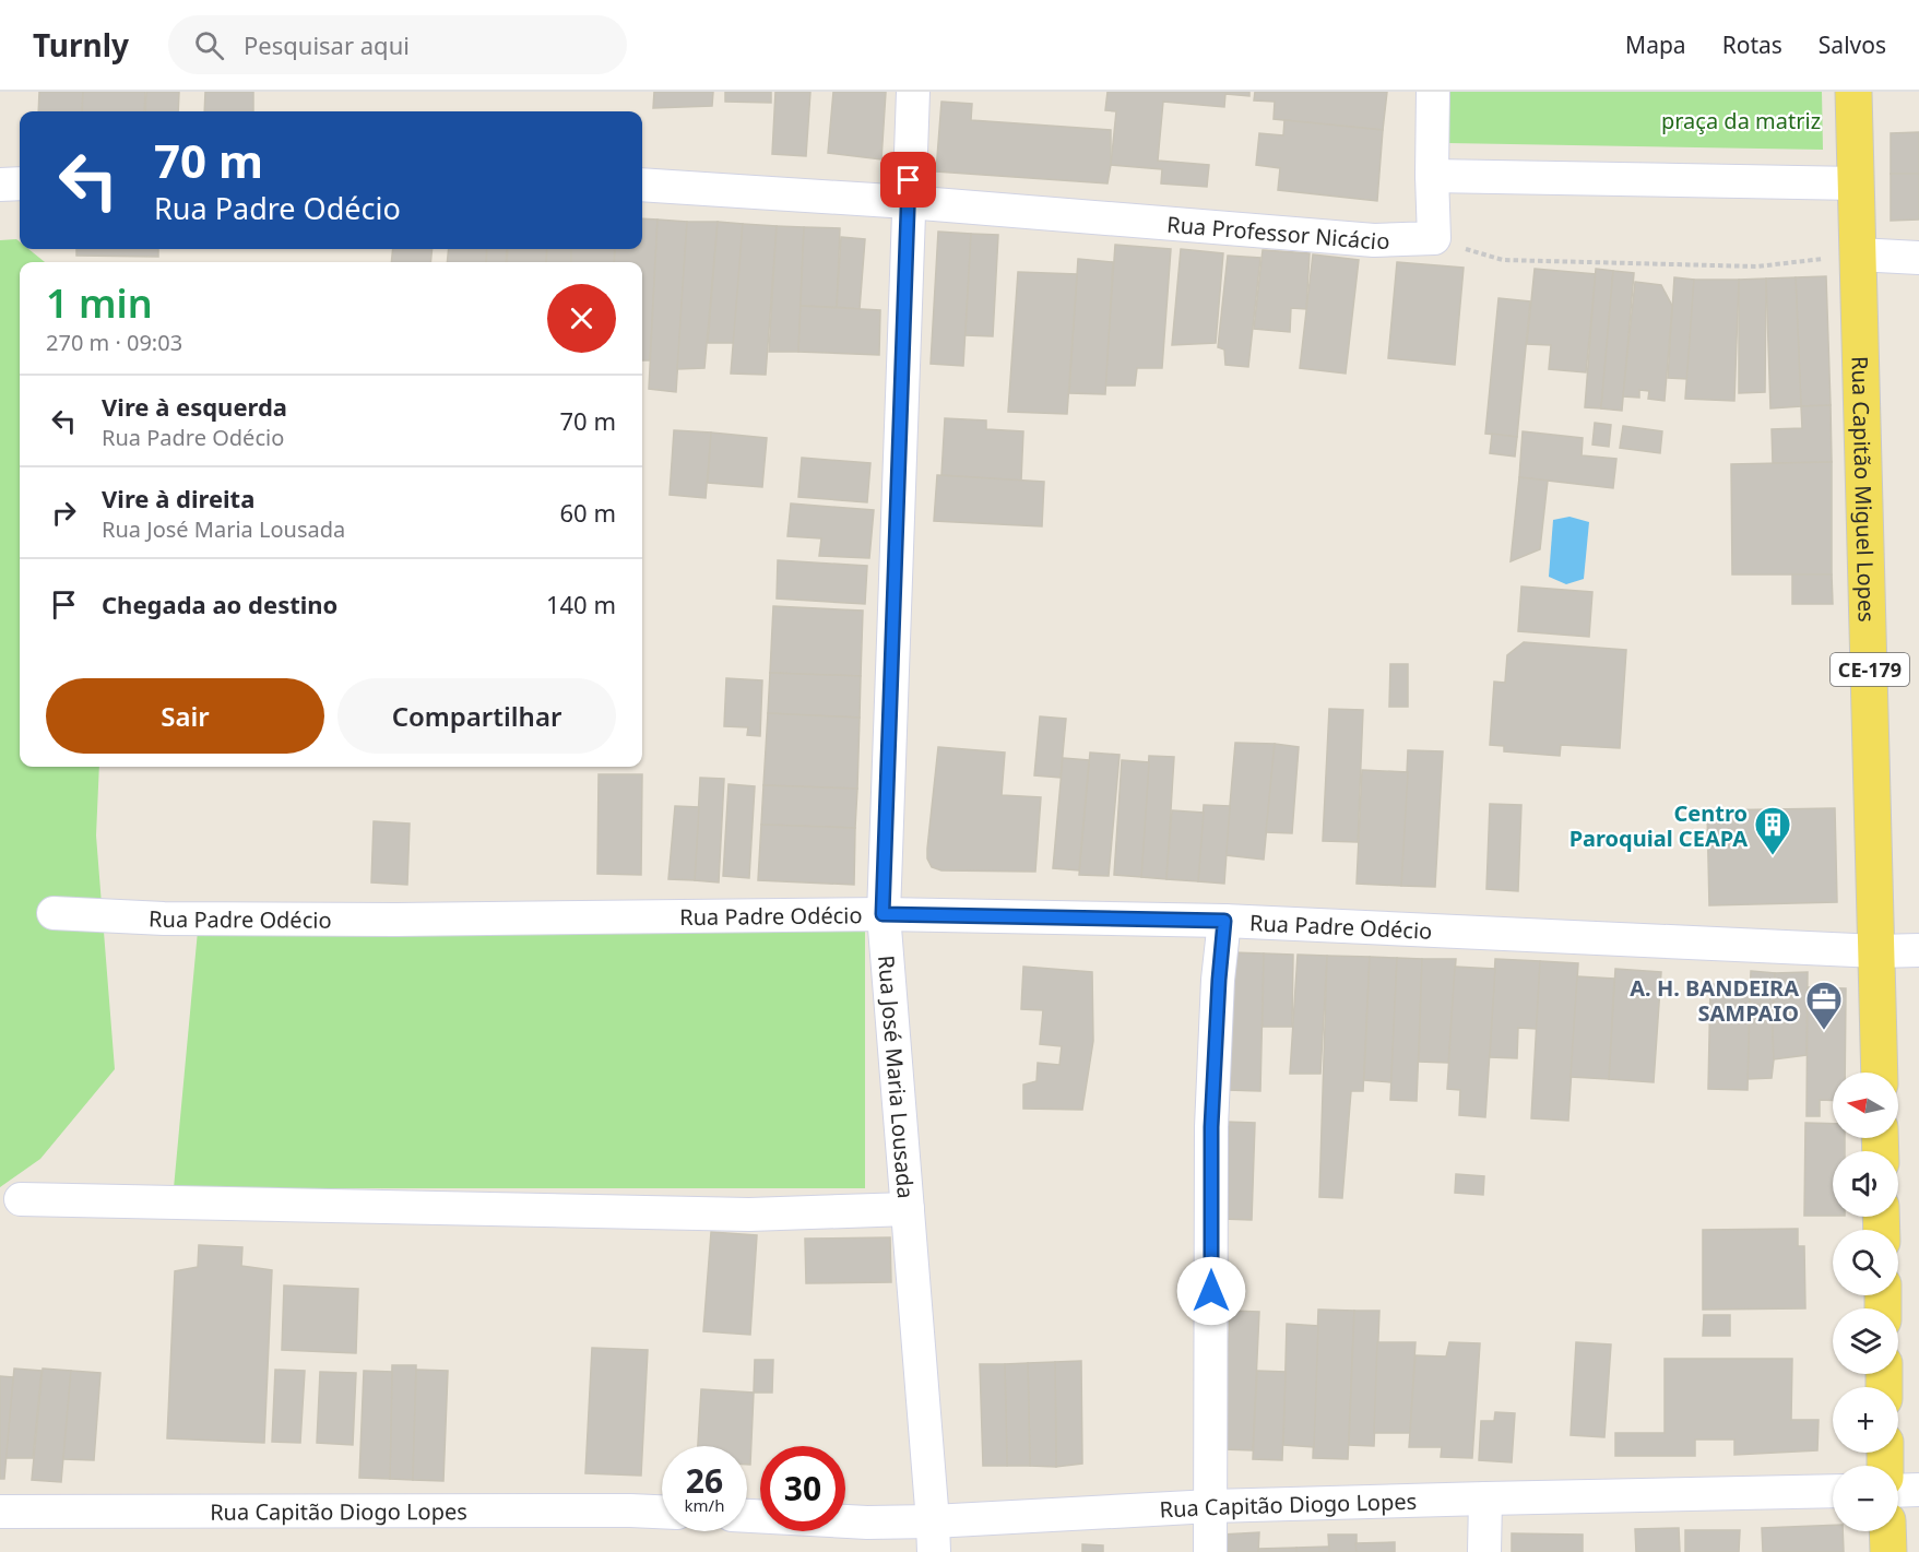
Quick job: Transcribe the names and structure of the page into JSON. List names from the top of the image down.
{
  "streets": {
    "main road": ["Rua Capitão Miguel Lopes", "CE-179"],
    "street": [
      "Rua Professor Nicácio",
      "Rua Padre Odécio",
      "Rua José Maria Lousada",
      "Rua Capitão Diogo Lopes"
    ]
  },
  "crossings": [
    ["Rua Professor Nicácio", "Rua José Maria Lousada"],
    ["Rua Capitão Miguel Lopes", "Rua Padre Odécio"],
    ["Rua Padre Odécio", "Rua José Maria Lousada"],
    ["Rua José Maria Lousada", "Rua Capitão Diogo Lopes"]
  ],
  "parks": ["praça da matriz"],
  "places": {
    "building": ["Centro Paroquial CEAPA"],
    "office": ["A. H. BANDEIRA SAMPAIO"]
  },
  "north": "left",
  "page": {
    "header": "Turnly",
    "search": "Pesquisar aqui",
    "nav": ["Mapa", "Rotas", "Salvos"],
    "turn": ["70 m", "Rua Padre Odécio"],
    "heading": ["1 min", "270 m · 09:03"],
    "list": [
      {
        "name": "Vire à esquerda",
        "note": "Rua Padre Odécio",
        "value": "70 m"
      },
      {
        "name": "Vire à direita",
        "note": "Rua José Maria Lousada",
        "value": "60 m"
      },
      {
        "name": "Chegada ao destino",
        "value": "140 m"
      }
    ],
    "buttons": ["Sair", "Compartilhar"],
    "map_buttons": ["+", "−"],
    "speed": "26 km/h",
    "limit": "30"
  }
}
